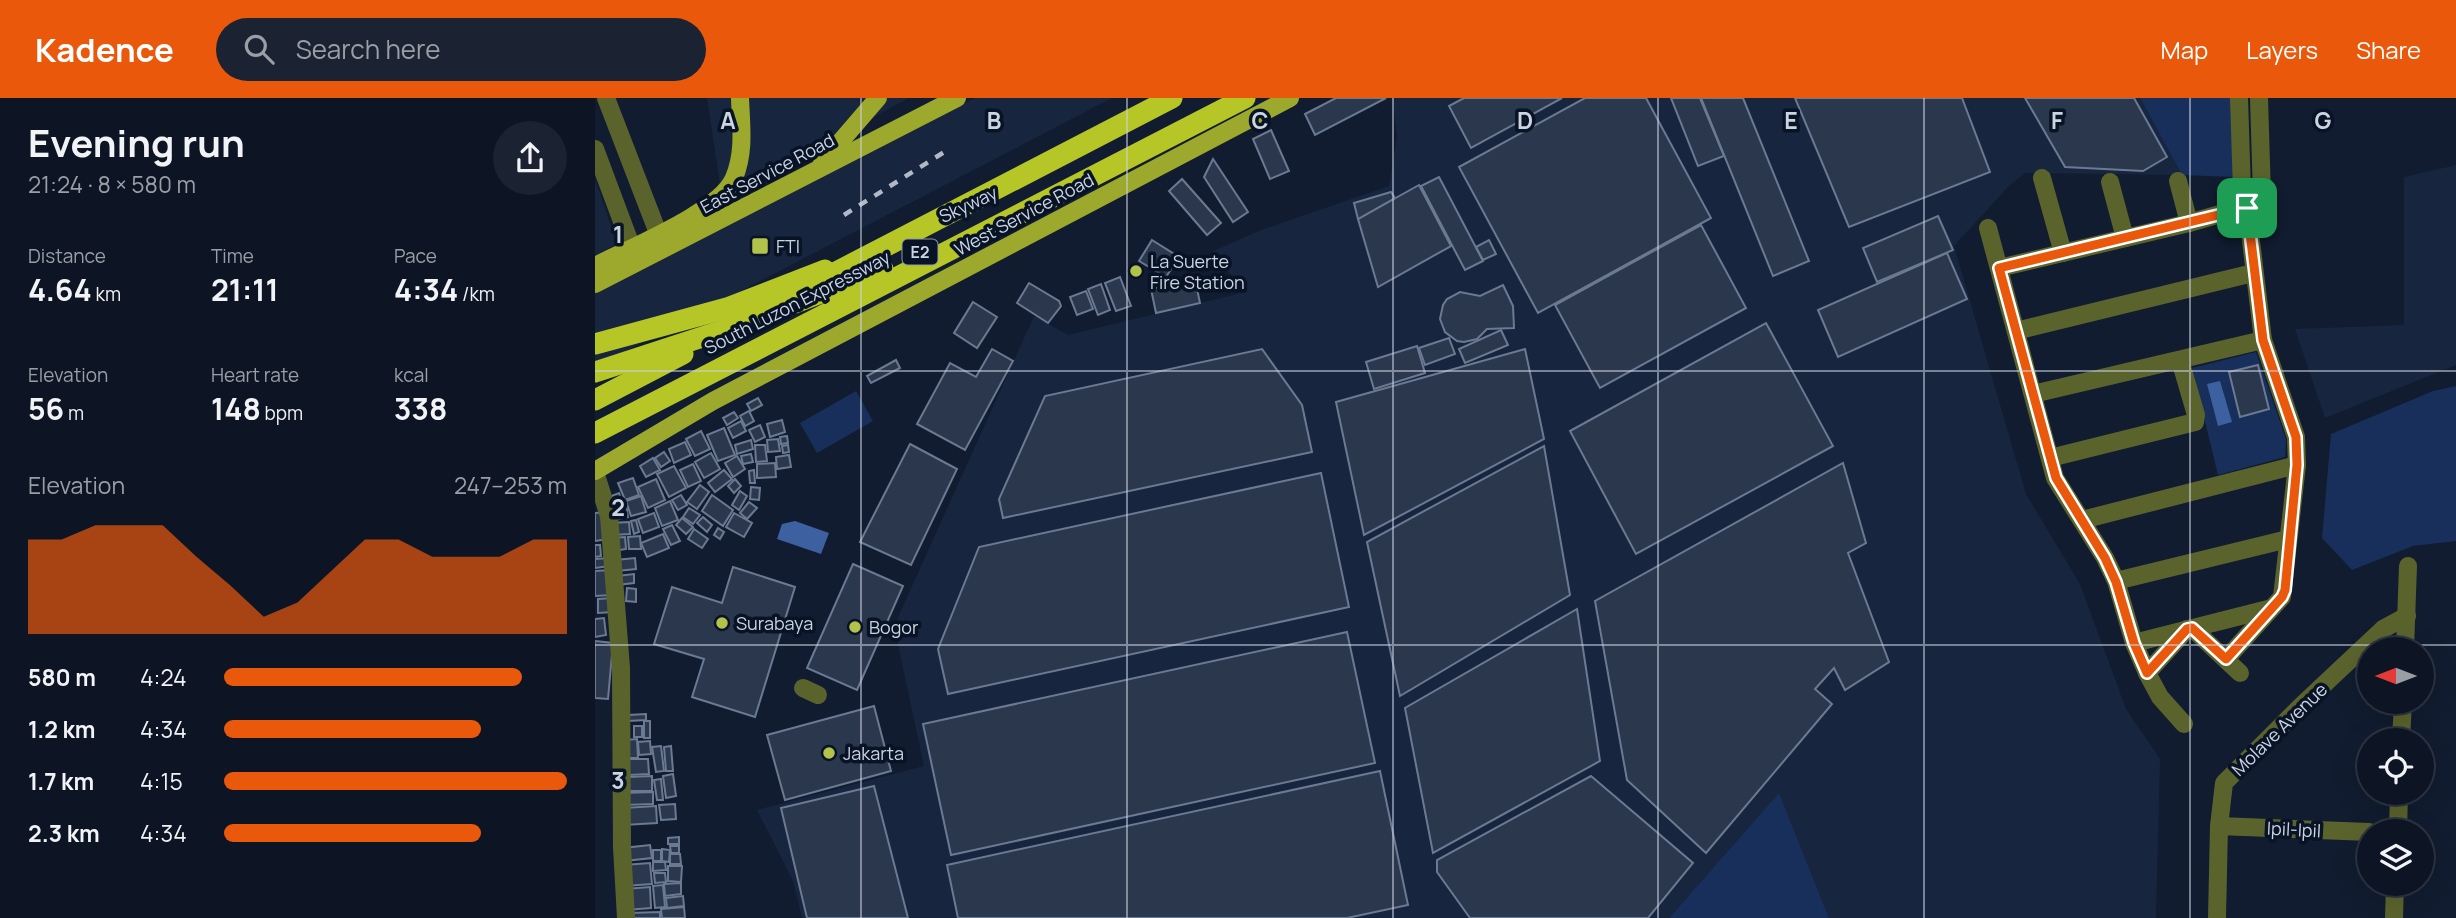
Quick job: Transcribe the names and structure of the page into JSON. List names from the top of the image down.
{
  "streets": {
    "highway": ["Skyway", "E2", "South Luzon Expressway"],
    "main road": ["East Service Road", "West Service Road"],
    "street": ["Molave Avenue", "Ipil-Ipil"]
  },
  "crossings": [
    ["Molave Avenue", "Ipil-Ipil"]
  ],
  "places": {
    "transit": ["FTI"],
    "other": [
      "La Suerte Fire Station",
      "Surabaya",
      "Bogor",
      "Jakarta"
    ]
  },
  "north": "left",
  "page": {
    "header": "Kadence",
    "search": "Search here",
    "nav": ["Map", "Layers", "Share"],
    "heading": ["Evening run", "21:24 · 8 × 580 m"],
    "stats": [
      ["Distance", "4.64 km"],
      ["Time", "21:11"],
      ["Pace", "4:34 /km"],
      ["Elevation", "56 m"],
      ["Heart rate", "148 bpm"],
      ["kcal", "338"]
    ],
    "chart": ["Elevation", "247–253 m"],
    "list": [
      {
        "name": "580 m",
        "note": "4:24"
      },
      {
        "name": "1.2 km",
        "note": "4:34"
      },
      {
        "name": "1.7 km",
        "note": "4:15"
      },
      {
        "name": "2.3 km",
        "note": "4:34"
      }
    ]
  },
  "grid": {
    "columns": [
      "A",
      "B",
      "C",
      "D",
      "E",
      "F",
      "G"
    ],
    "rows": ["1", "2", "3"]
  }
}
